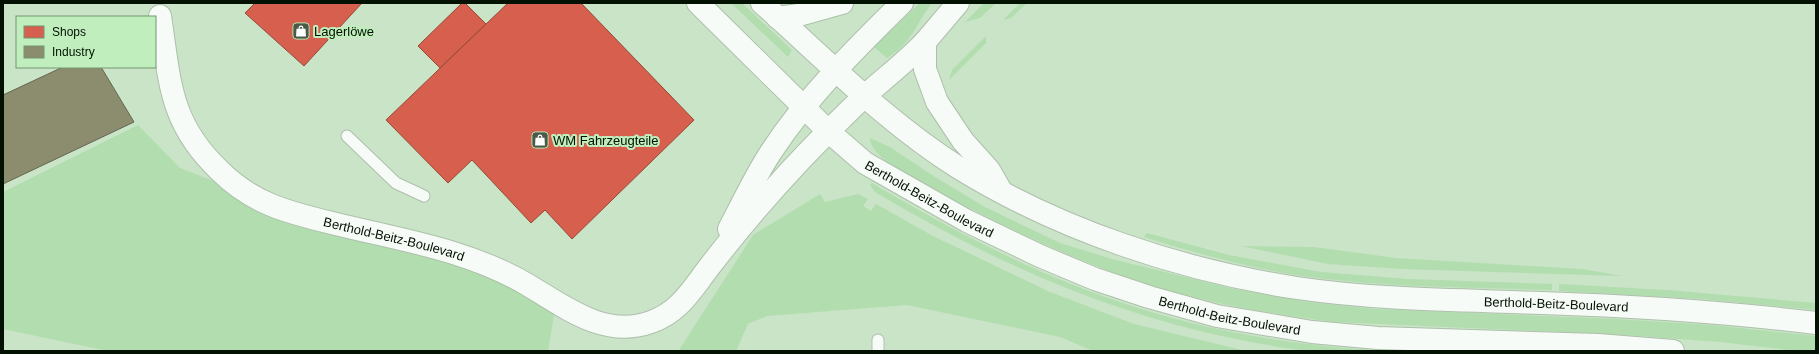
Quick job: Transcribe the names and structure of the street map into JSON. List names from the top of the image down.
{
  "streets": {
    "main road": ["Berthold-Beitz-Boulevard"]
  },
  "places": {
    "shop": ["Lagerlöwe", "WM Fahrzeugteile"]
  },
  "legend": ["Shops", "Industry"]
}
